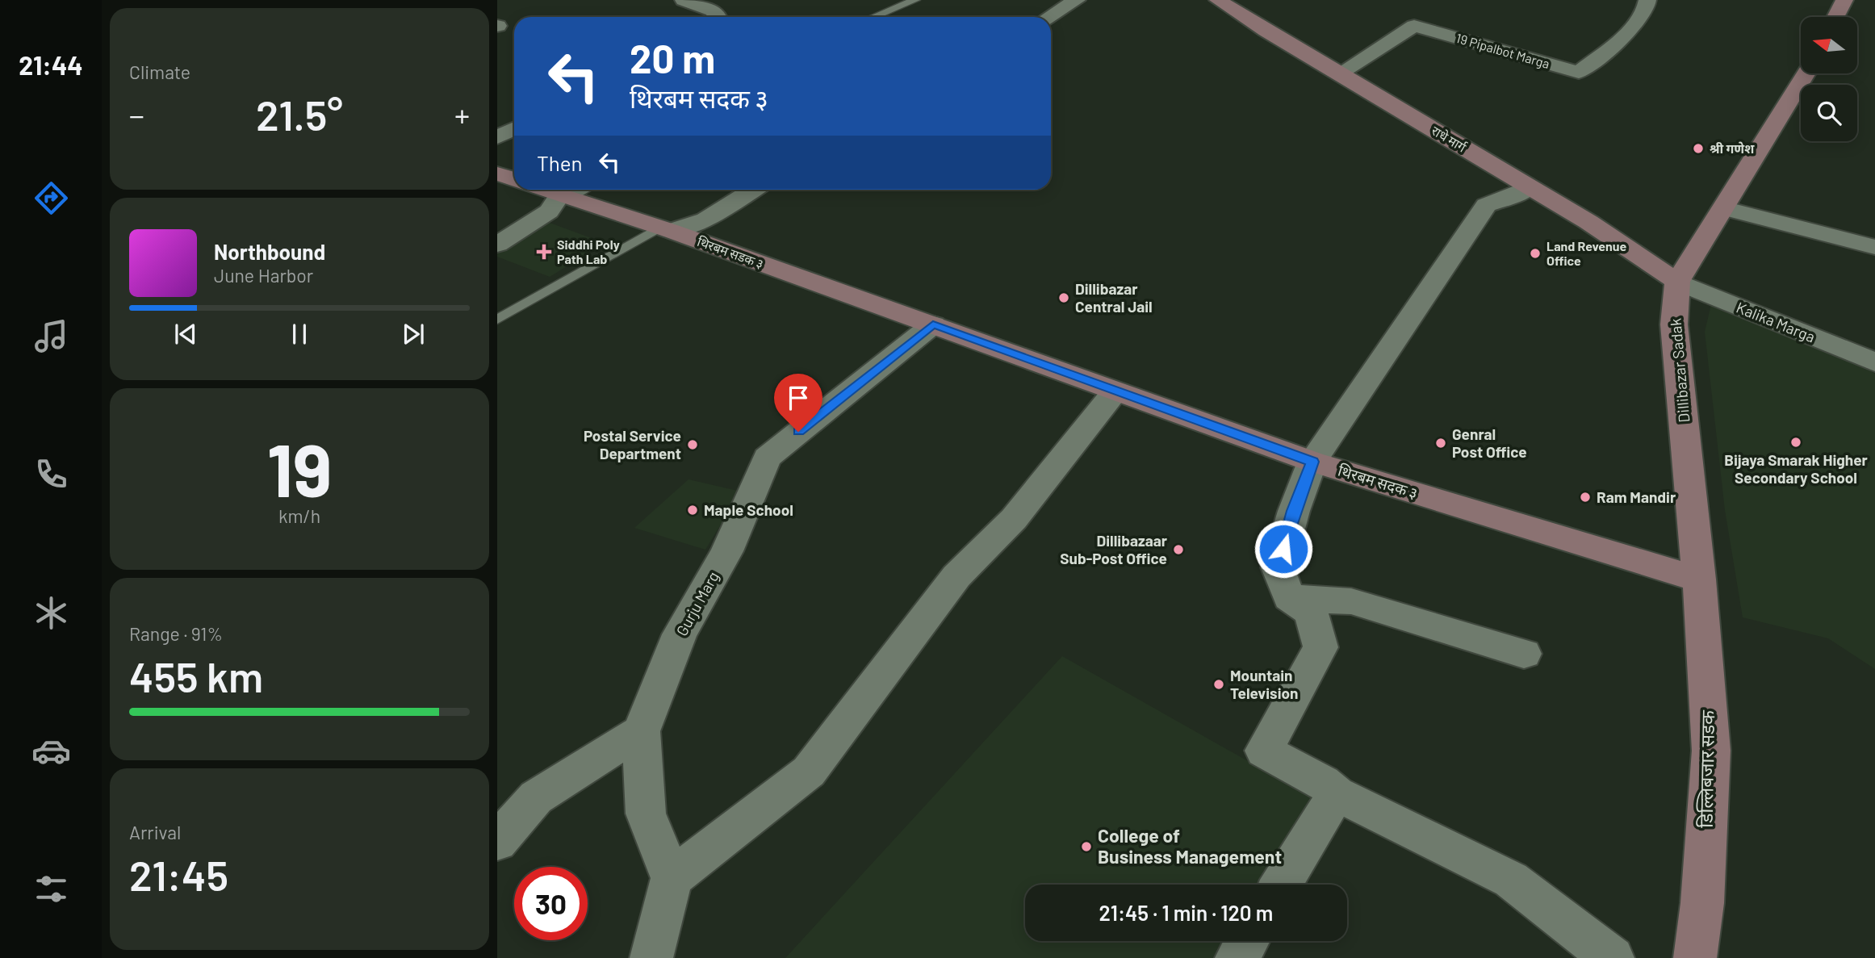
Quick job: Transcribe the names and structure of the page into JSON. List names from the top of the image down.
{
  "streets": {
    "main road": [
      "राधे मार्ग",
      "थिरबम सडक ३",
      "Dillibazar Sadak",
      "थिरबम सदक ३",
      "डिल्लिबजार सडक"
    ],
    "street": ["19 Pipalbot Marga", "Kalika Marga", "Gurju Marg"]
  },
  "crossings": [
    ["19 Pipalbot Marga", "राधे मार्ग"],
    ["राधे मार्ग", "Kalika Marga"],
    ["राधे मार्ग", "Dillibazar Sadak"],
    ["थिरबम सडक ३", "थिरबम सदक ३"],
    ["थिरबम सडक ३", "Gurju Marg"],
    ["Kalika Marga", "Dillibazar Sadak"],
    ["Dillibazar Sadak", "थिरबम सदक ३"],
    ["Dillibazar Sadak", "डिल्लिबजार सडक"],
    ["थिरबम सदक ३", "Gurju Marg"],
    ["थिरबम सदक ३", "डिल्लिबजार सडक"]
  ],
  "places": {
    "other": [
      "श्री गणेश",
      "Land Revenue Office",
      "Dillibazar Central Jail",
      "Bijaya Smarak Higher Secondary School",
      "Genral Post Office",
      "Postal Service Department",
      "Ram Mandir",
      "Maple School",
      "Dillibazaar Sub-Post Office",
      "Mountain Television",
      "College of Business Management"
    ],
    "health": ["Siddhi Poly Path Lab"]
  },
  "north": "left",
  "page": {
    "tabs": "21:44",
    "tile": [
      "Climate",
      ["19", "km/h"],
      ["Range · 91%", "455 km"],
      ["Arrival", "21:45"]
    ],
    "turn": ["20 m", "थिरबम सदक ३"],
    "heat": ["−", "21.5°", "+"],
    "then": "Then",
    "song": ["Northbound", "June Harbor"],
    "limit": "30",
    "trip": "21:45 · 1 min · 120 m"
  }
}
